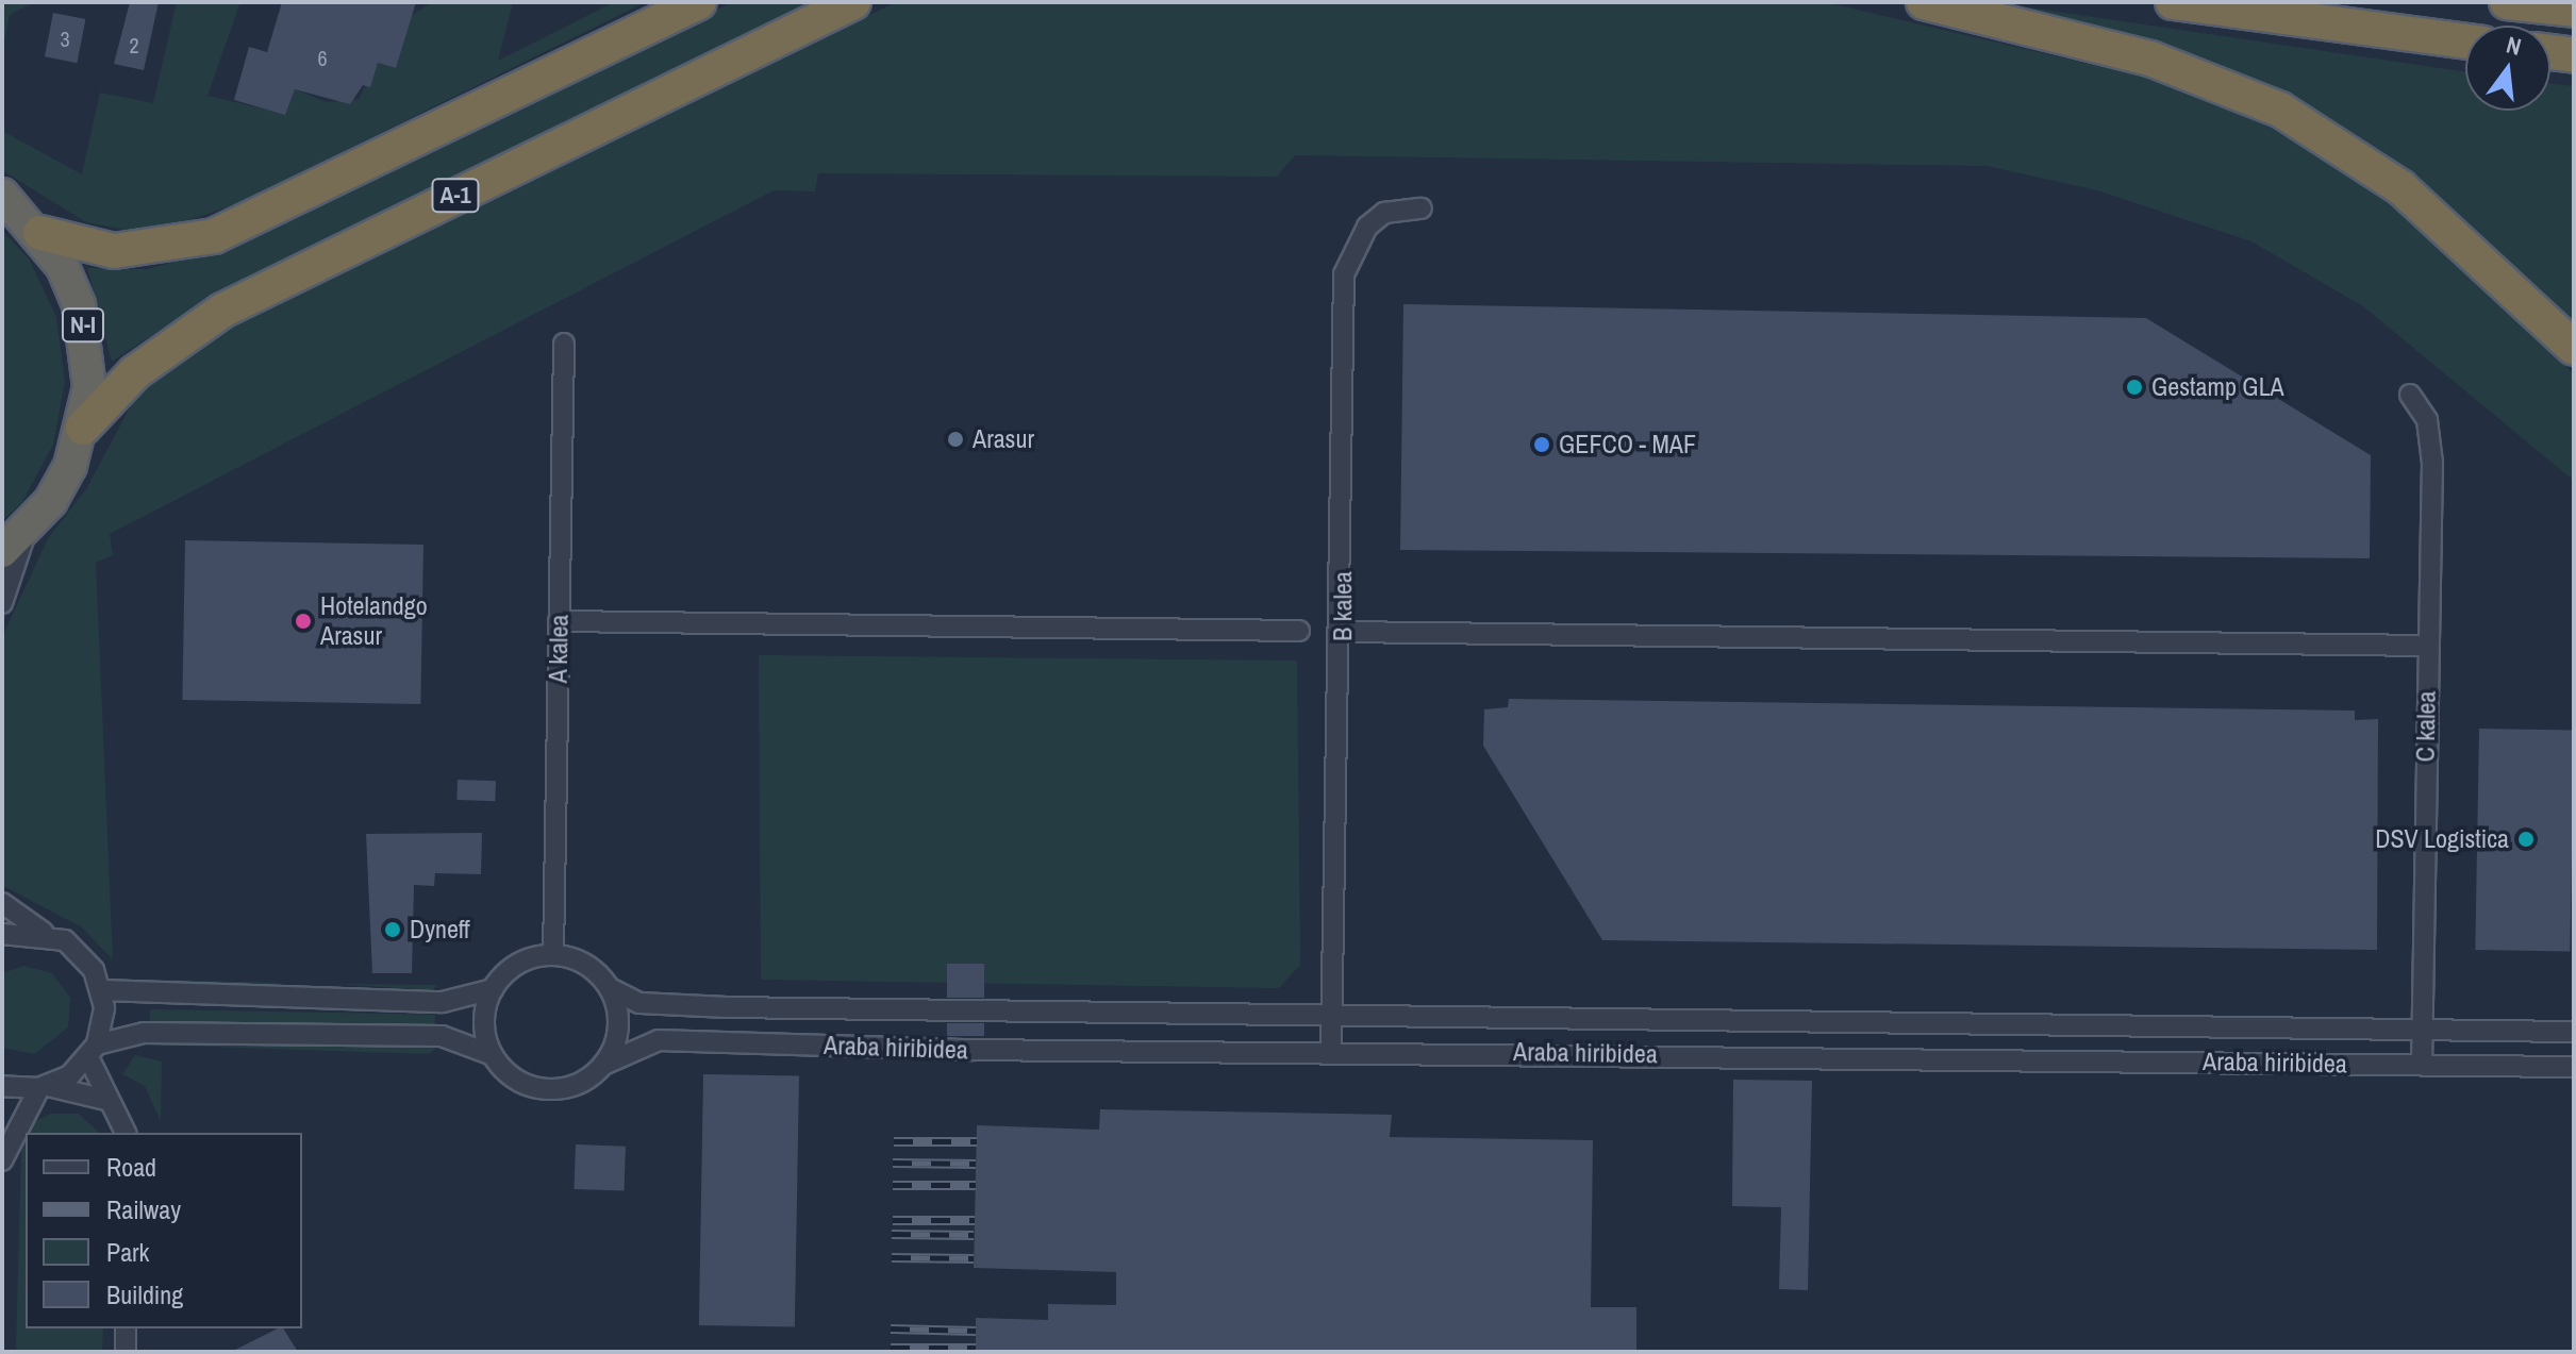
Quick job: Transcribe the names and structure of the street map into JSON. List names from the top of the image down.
{
  "streets": {
    "highway": ["A-1", "N-I"],
    "street": [
      "B kalea",
      "A kalea",
      "C kalea",
      "Araba hiribidea"
    ]
  },
  "crossings": [
    ["A-1", "N-I"],
    ["B kalea", "Araba hiribidea"],
    ["A kalea", "Araba hiribidea"],
    ["C kalea", "Araba hiribidea"]
  ],
  "places": [
    "Gestamp GLA",
    "Arasur",
    "GEFCO - MAF",
    "Hotelandgo Arasur",
    "DSV Logistica",
    "Dyneff"
  ],
  "house_numbers": ["3", "2", "6"],
  "legend": [
    "Road",
    "Railway",
    "Park",
    "Building"
  ],
  "north": "top"
}
